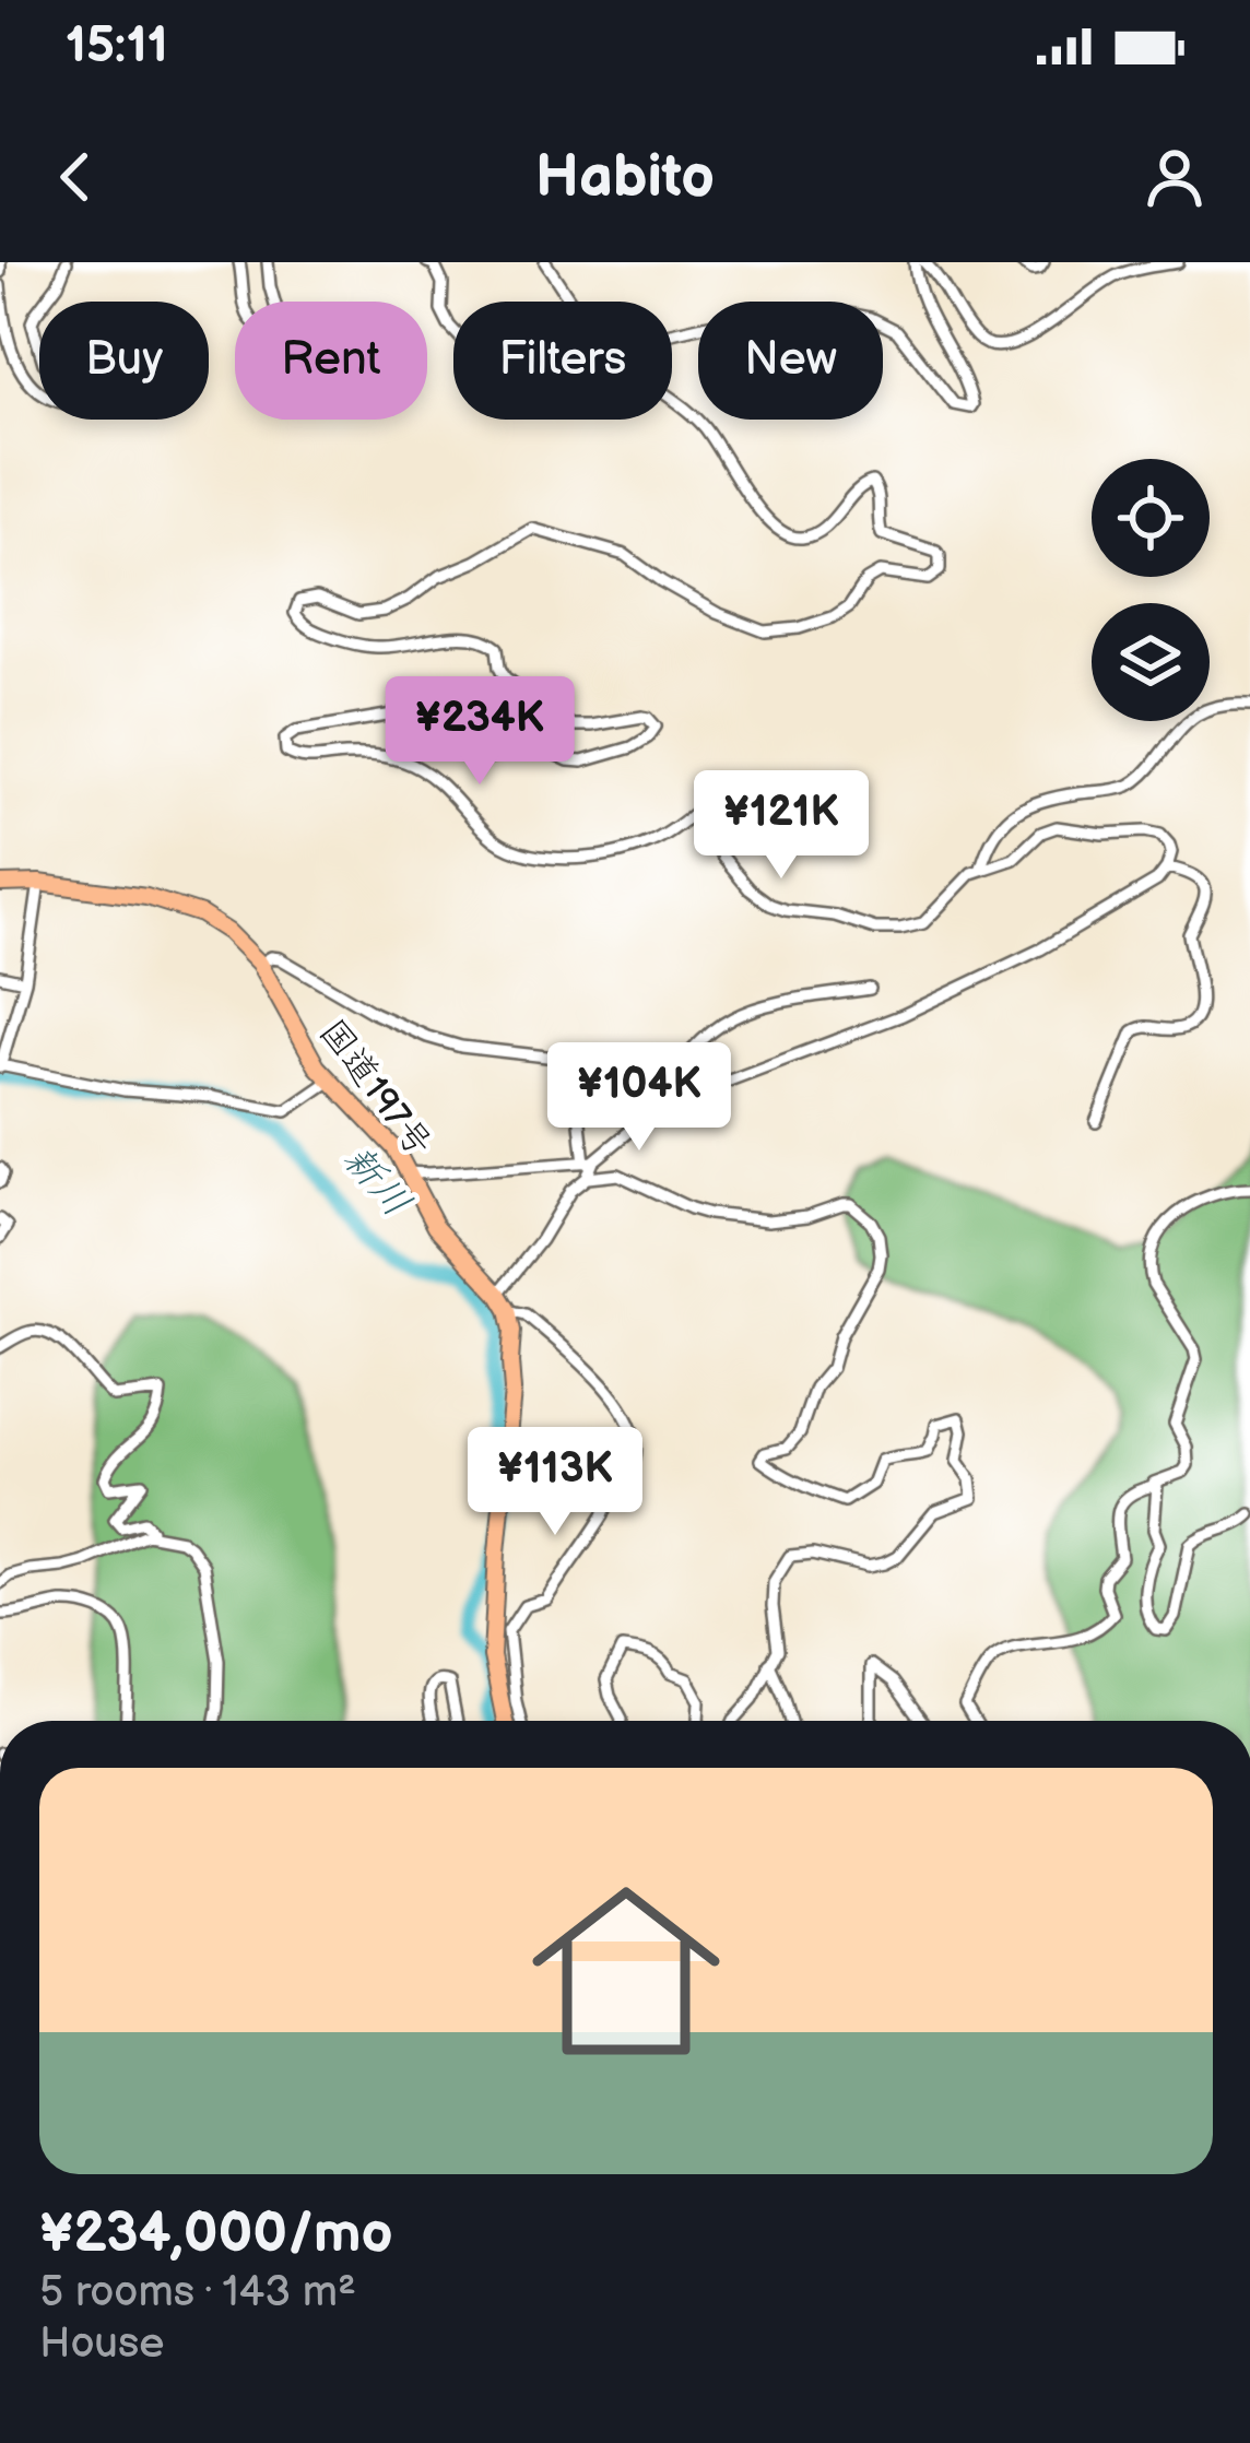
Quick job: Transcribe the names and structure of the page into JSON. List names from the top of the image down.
{
  "streets": {
    "highway": ["国道197号"]
  },
  "water": ["新川"],
  "page": {
    "status": "15:11",
    "header": "Habito",
    "chip": [
      "Buy",
      "Rent",
      "Filters",
      "New"
    ],
    "price": [
      "¥234K",
      "¥121K",
      "¥104K",
      "¥113K"
    ],
    "list": [
      {
        "name": "¥234,000/mo",
        "note": "5 rooms · 143 m² · House"
      }
    ]
  }
}
